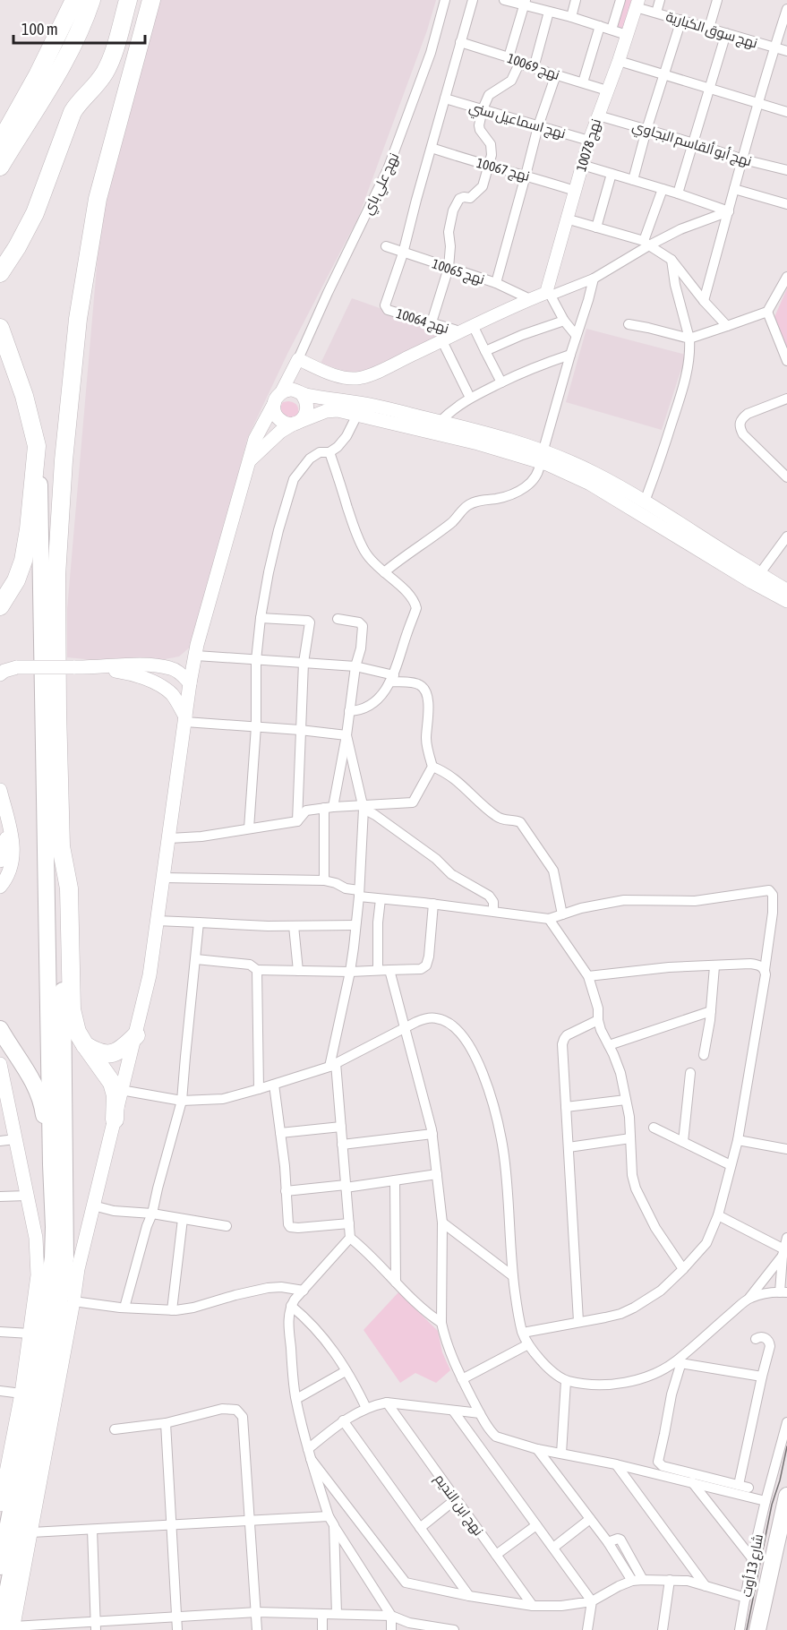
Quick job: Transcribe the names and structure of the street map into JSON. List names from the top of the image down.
{
  "streets": {
    "street": [
      "نهج سوق الكبارية",
      "نهج 10069",
      "نهج اسماعيل سني",
      "نهج أبو ألقاسم البجاوي",
      "نهج 10078",
      "نهج 10067",
      "نهج علي باي",
      "نهج 10065",
      "نهج 10064",
      "نهج ابن النديم",
      "شارع 13 أوت"
    ]
  },
  "crossings": [
    ["نهج سوق الكبارية", "نهج 10078"],
    ["نهج 10069", "نهج 10078"],
    ["نهج اسماعيل سني", "نهج 10078"],
    ["نهج أبو ألقاسم البجاوي", "نهج 10078"],
    ["نهج 10078", "نهج 10067"],
    ["نهج 10065", "نهج 10064"]
  ],
  "scale_bar": "100 m"
}
